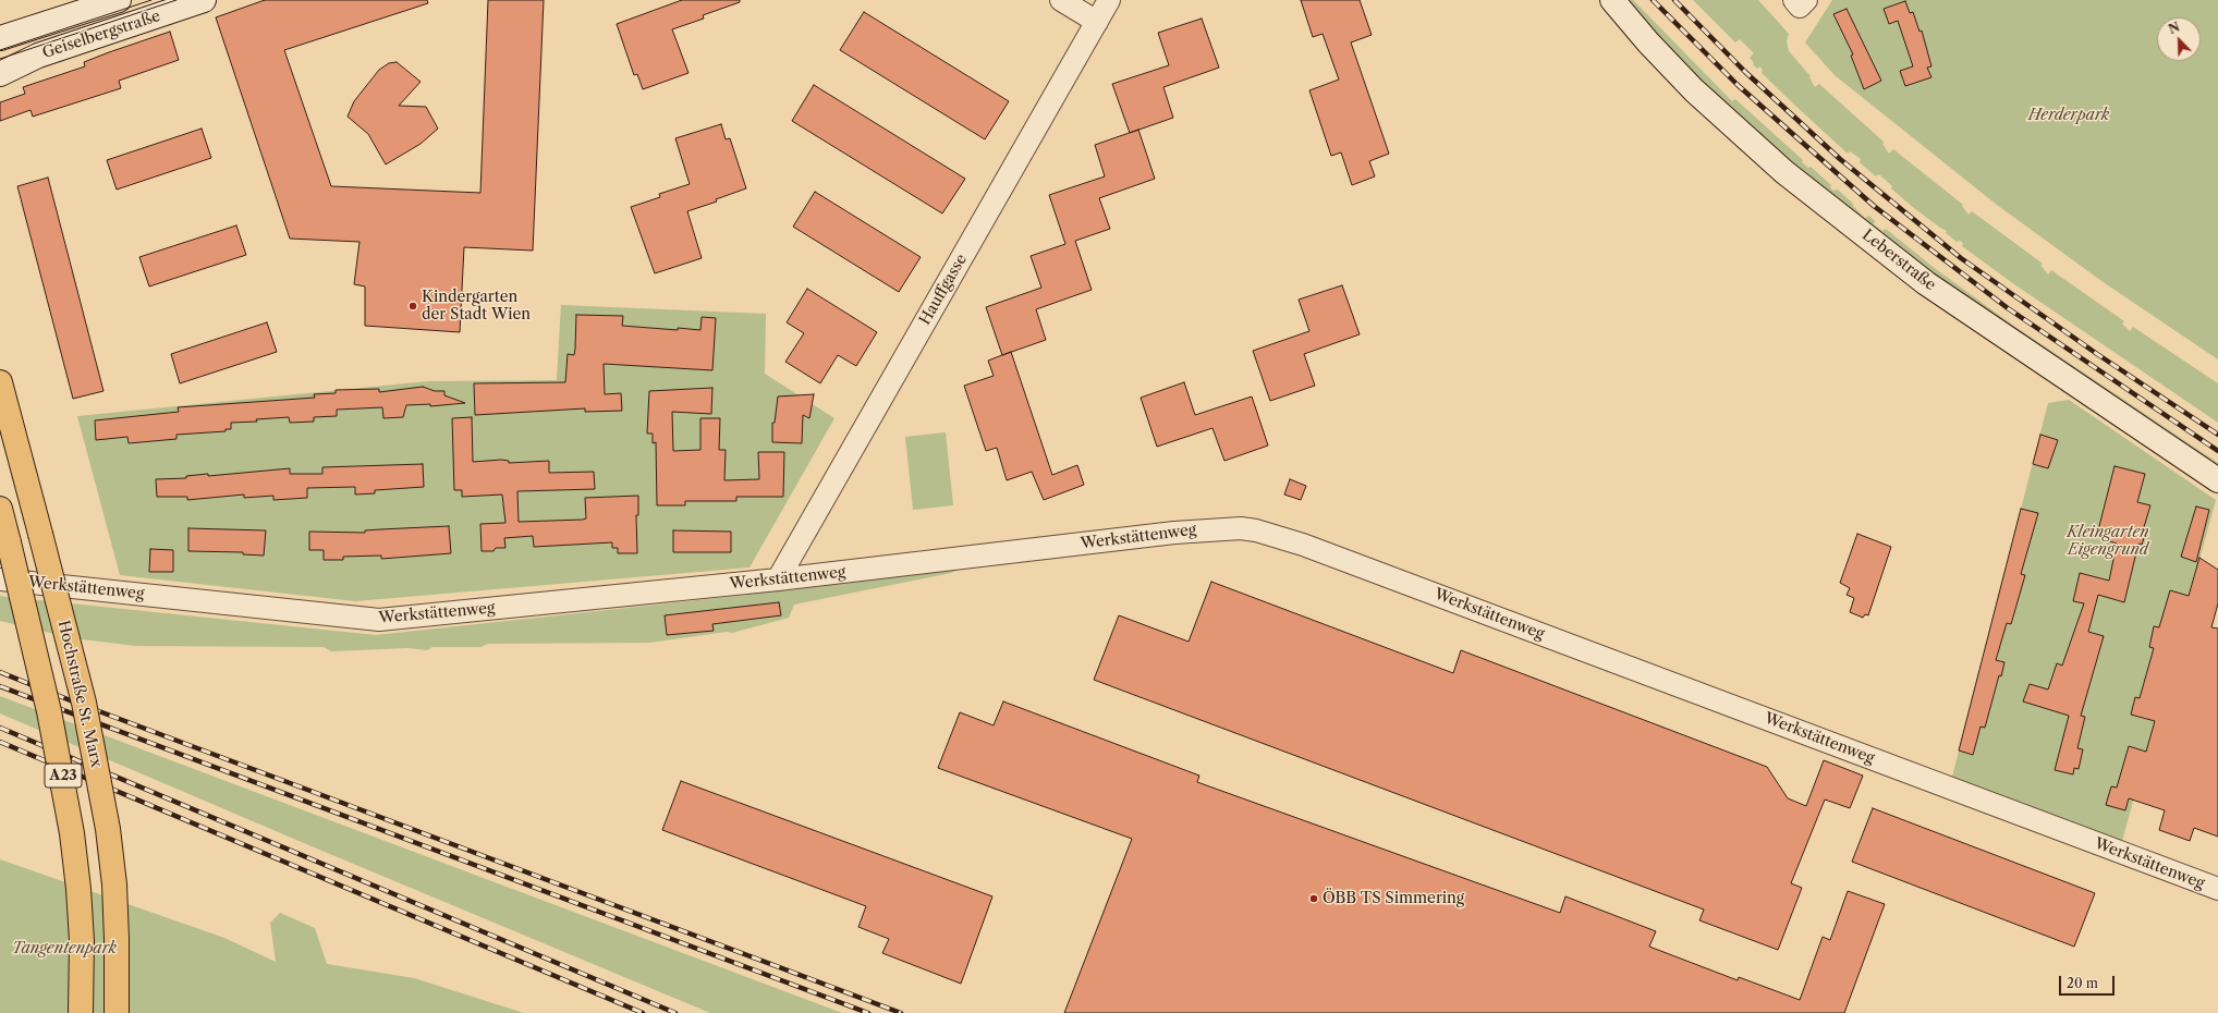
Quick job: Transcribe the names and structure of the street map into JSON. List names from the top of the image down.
{
  "streets": {
    "highway": ["Hochstraße St. Marx", "A23"],
    "main road": ["Geiselbergstraße", "Leberstraße"],
    "street": ["Hauffgasse", "Werkstättenweg"]
  },
  "crossings": [
    ["Hauffgasse", "Werkstättenweg"]
  ],
  "parks": ["Herderpark", "Kleingarten Eigengrund", "Tangentenpark"],
  "places": ["Kindergarten der Stadt Wien", "ÖBB TS Simmering"],
  "scale_bar": "20 m",
  "north": "top left"
}
